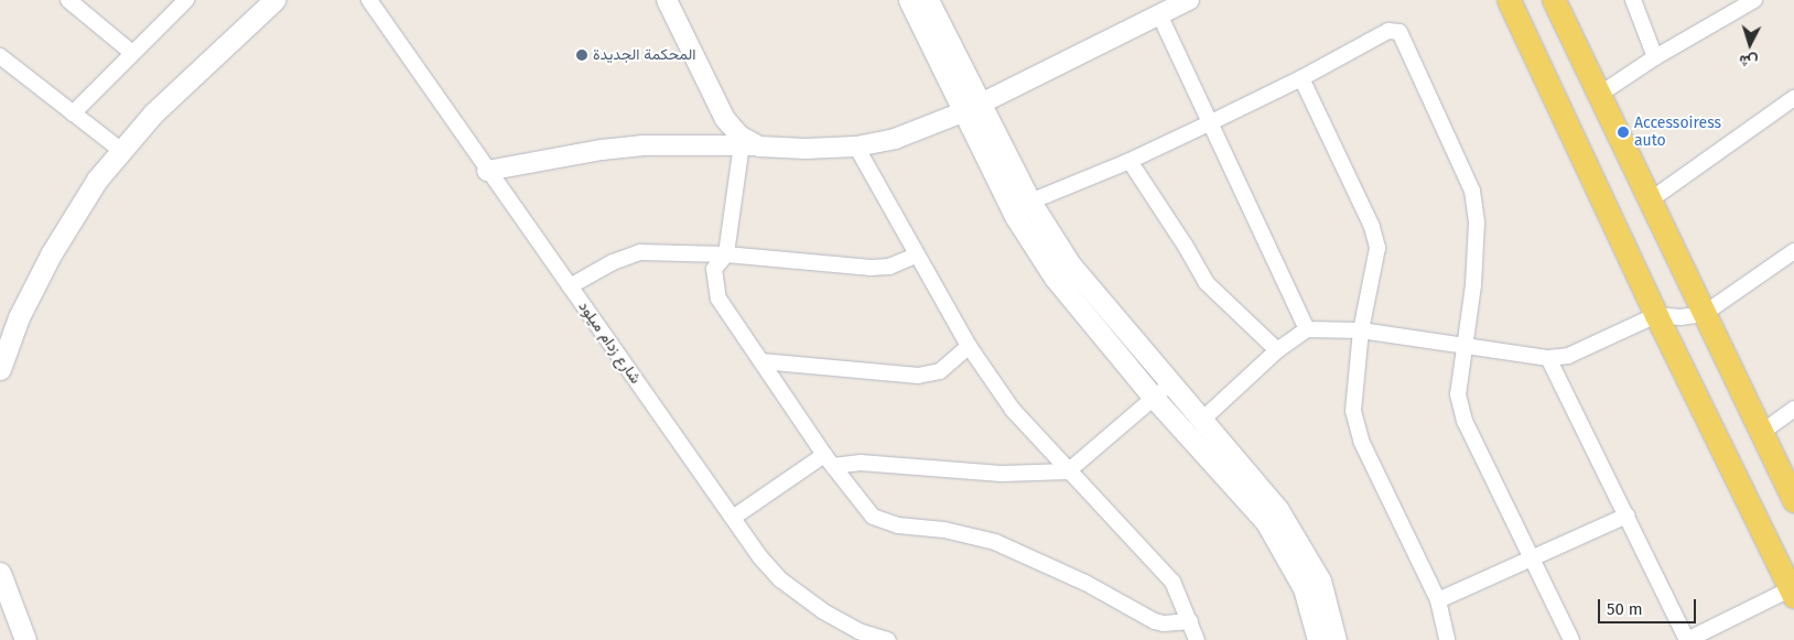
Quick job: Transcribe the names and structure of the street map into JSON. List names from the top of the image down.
{
  "streets": {
    "street": ["شارع زدام ميلود"]
  },
  "places": ["المحكمة الجديدة", "Accessoiress auto"],
  "scale_bar": "50 m",
  "north": "bottom"
}
